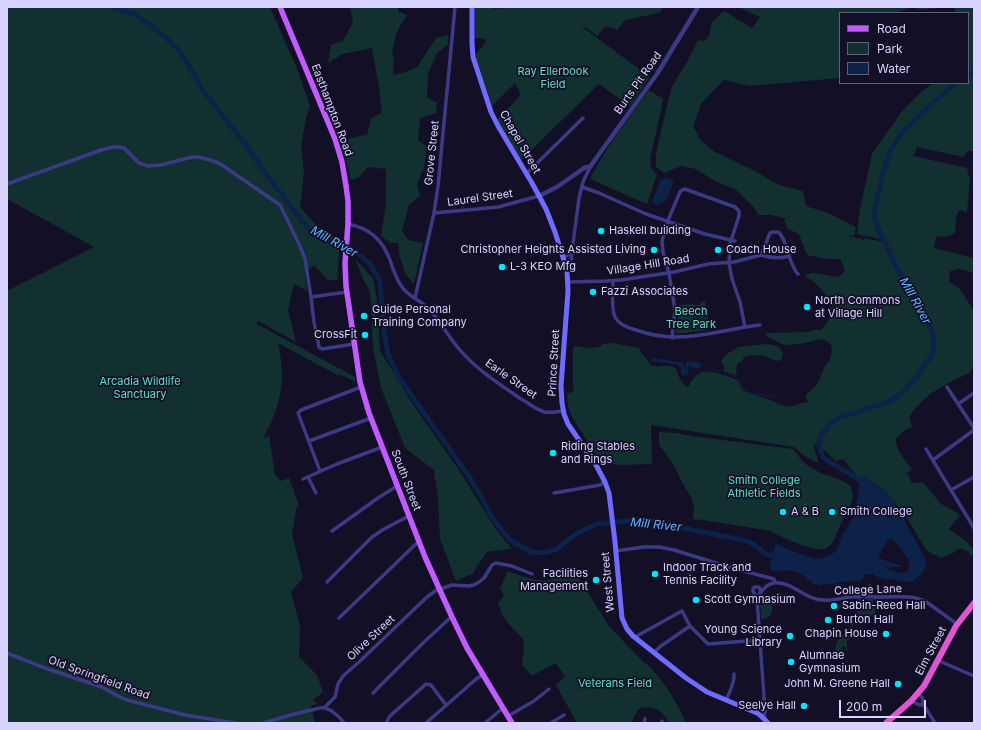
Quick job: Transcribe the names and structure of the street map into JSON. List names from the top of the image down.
{
  "streets": {
    "highway": ["Elm Street"],
    "main road": [
      "Easthampton Road",
      "Chapel Street",
      "Prince Street",
      "South Street",
      "West Street"
    ],
    "street": [
      "Burts Pit Road",
      "Grove Street",
      "Laurel Street",
      "Village Hill Road",
      "Earle Street",
      "College Lane",
      "Olive Street",
      "Old Springfield Road"
    ]
  },
  "crossings": [
    ["Burts Pit Road", "Laurel Street"],
    ["Easthampton Road", "Earle Street"],
    ["Easthampton Road", "South Street"],
    ["Chapel Street", "Laurel Street"],
    ["Chapel Street", "Village Hill Road"],
    ["Chapel Street", "Prince Street"],
    ["Grove Street", "Laurel Street"],
    ["Grove Street", "Earle Street"],
    ["Village Hill Road", "Prince Street"],
    ["Prince Street", "Earle Street"],
    ["Prince Street", "West Street"],
    ["Earle Street", "South Street"],
    ["South Street", "Olive Street"],
    ["West Street", "College Lane"],
    ["College Lane", "Elm Street"]
  ],
  "water": ["Mill River"],
  "parks": [
    "Ray Ellerbook Field",
    "Beech Tree Park",
    "Arcadia Wildlife Sanctuary",
    "Smith College Athletic Fields",
    "Veterans Field"
  ],
  "places": [
    "Haskell building",
    "Christopher Heights Assisted Living",
    "Coach House",
    "L-3 KEO Mfg",
    "Fazzi Associates",
    "North Commons at Village Hill",
    "Guide Personal Training Company",
    "CrossFit",
    "Riding Stables and Rings",
    "A & B",
    "Smith College",
    "Indoor Track and Tennis Facility",
    "Facilities Management",
    "Scott Gymnasium",
    "Sabin-Reed Hall",
    "Burton Hall",
    "Chapin House",
    "Young Science Library",
    "Alumnae Gymnasium",
    "John M. Greene Hall",
    "Seelye Hall"
  ],
  "legend": ["Road", "Park", "Water"],
  "scale_bar": "200 m"
}
